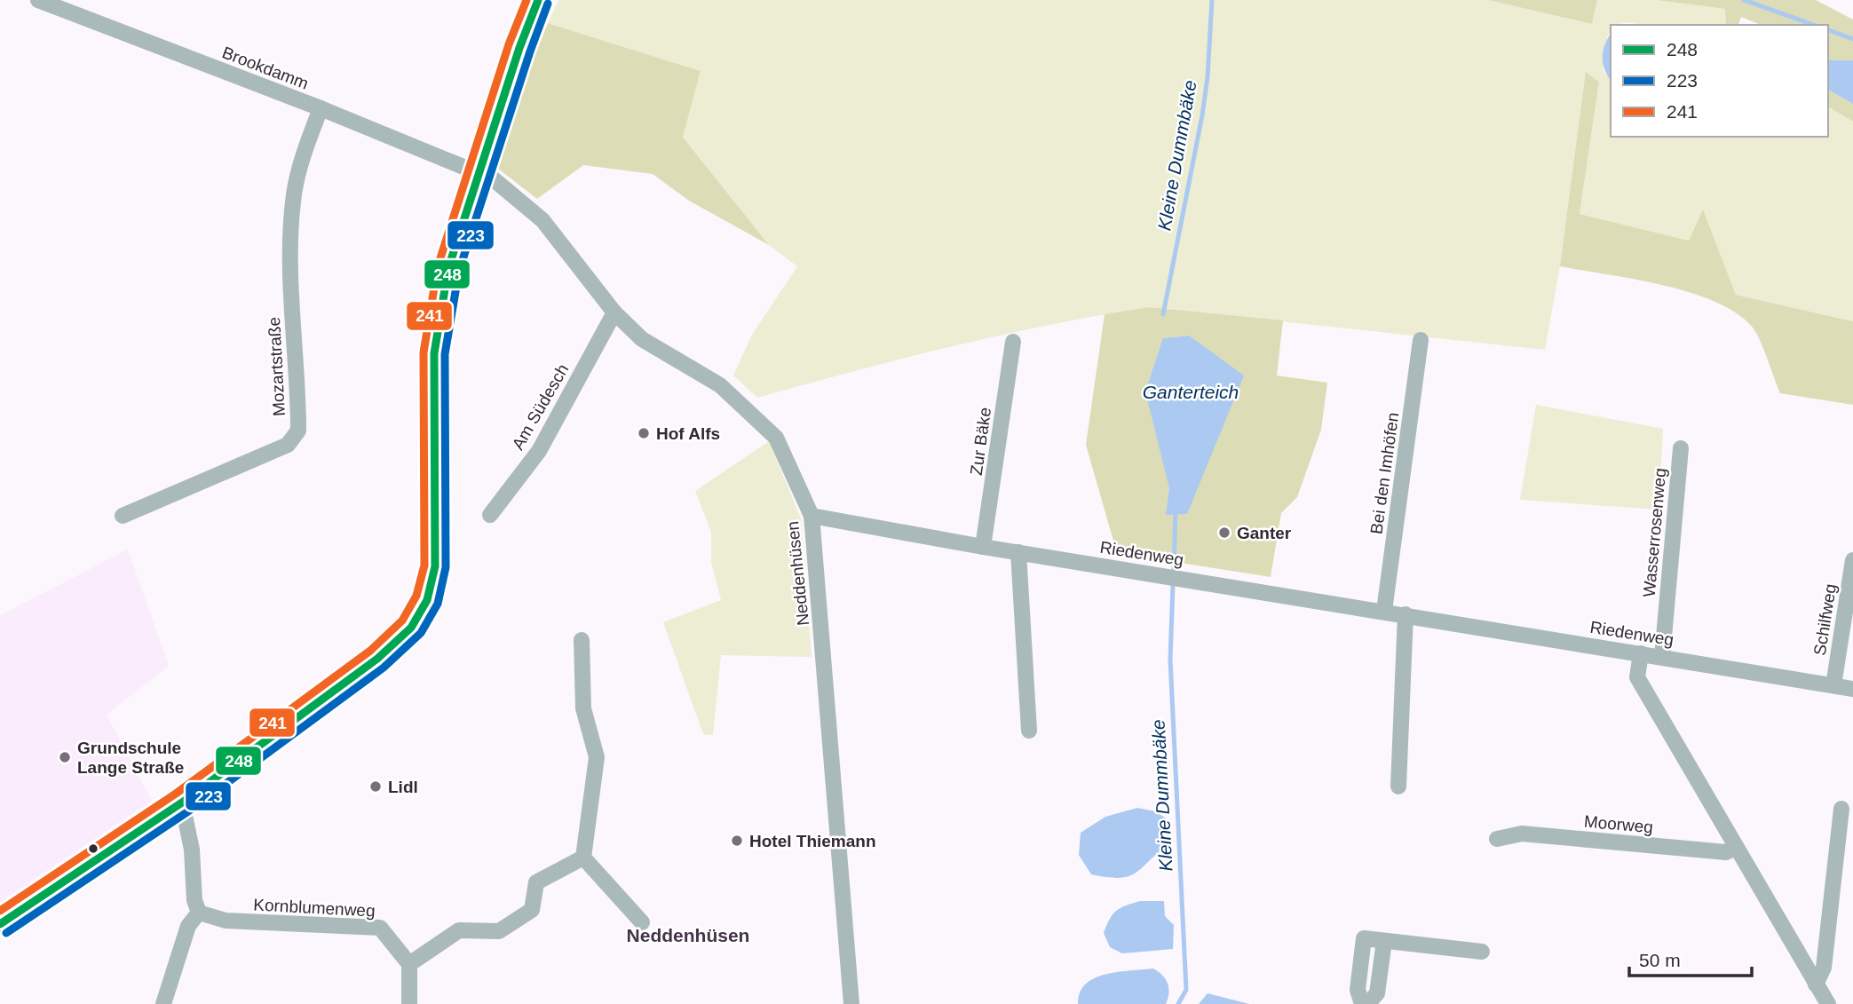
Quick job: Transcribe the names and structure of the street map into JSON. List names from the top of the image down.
{
  "streets": {
    "street": [
      "Brookdamm",
      "Mozartstraße",
      "Am Südesch",
      "Zur Bäke",
      "Bei den Imhöfen",
      "Wasserrosenweg",
      "Riedenweg",
      "Neddenhüsen",
      "Schilfweg",
      "Moorweg",
      "Kornblumenweg"
    ]
  },
  "crossings": [
    ["Brookdamm", "Mozartstraße"],
    ["Brookdamm", "Neddenhüsen"],
    ["Am Südesch", "Neddenhüsen"],
    ["Zur Bäke", "Riedenweg"],
    ["Bei den Imhöfen", "Riedenweg"],
    ["Wasserrosenweg", "Riedenweg"],
    ["Riedenweg", "Neddenhüsen"],
    ["Riedenweg", "Schilfweg"]
  ],
  "districts": ["Neddenhüsen"],
  "water": ["Kleine Dummbäke", "Ganterteich"],
  "places": [
    "Hof Alfs",
    "Ganter",
    "Grundschule Lange Straße",
    "Lidl",
    "Hotel Thiemann"
  ],
  "lines": ["transit line 248", "transit line 241", "transit line 223"],
  "legend": ["248", "223", "241"],
  "scale_bar": "50 m"
}
